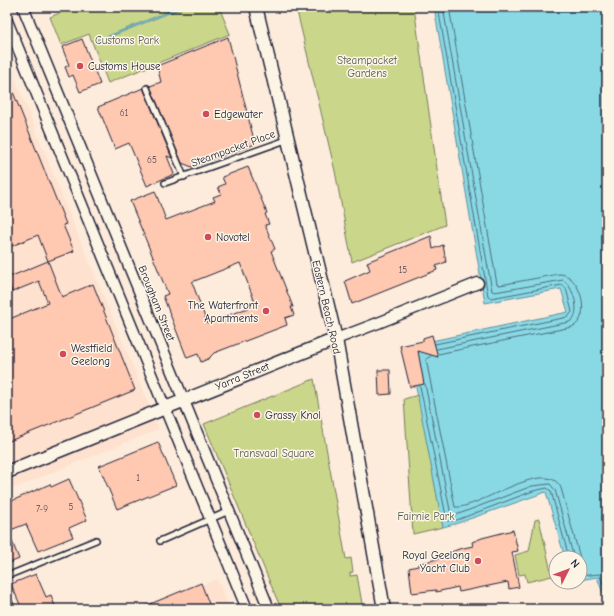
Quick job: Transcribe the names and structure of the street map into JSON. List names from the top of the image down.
{
  "streets": {
    "street": ["Brougham Street", "Eastern Beach Road", "Yarra Street"],
    "lane": ["Steampacket Place"]
  },
  "crossings": [
    ["Steampacket Place", "Eastern Beach Road"],
    ["Brougham Street", "Yarra Street"],
    ["Eastern Beach Road", "Yarra Street"]
  ],
  "parks": [
    "Customs Park",
    "Steampacket Gardens",
    "Transvaal Square",
    "Fairnie Park"
  ],
  "places": [
    "Customs House",
    "Edgewater",
    "Novotel",
    "The Waterfront Apartments",
    "Westfield Geelong",
    "Grassy Knol",
    "Royal Geelong Yacht Club"
  ],
  "house_numbers": [
    "61",
    "65",
    "15",
    "1",
    "5",
    "7-9"
  ],
  "north": "top right"
}
